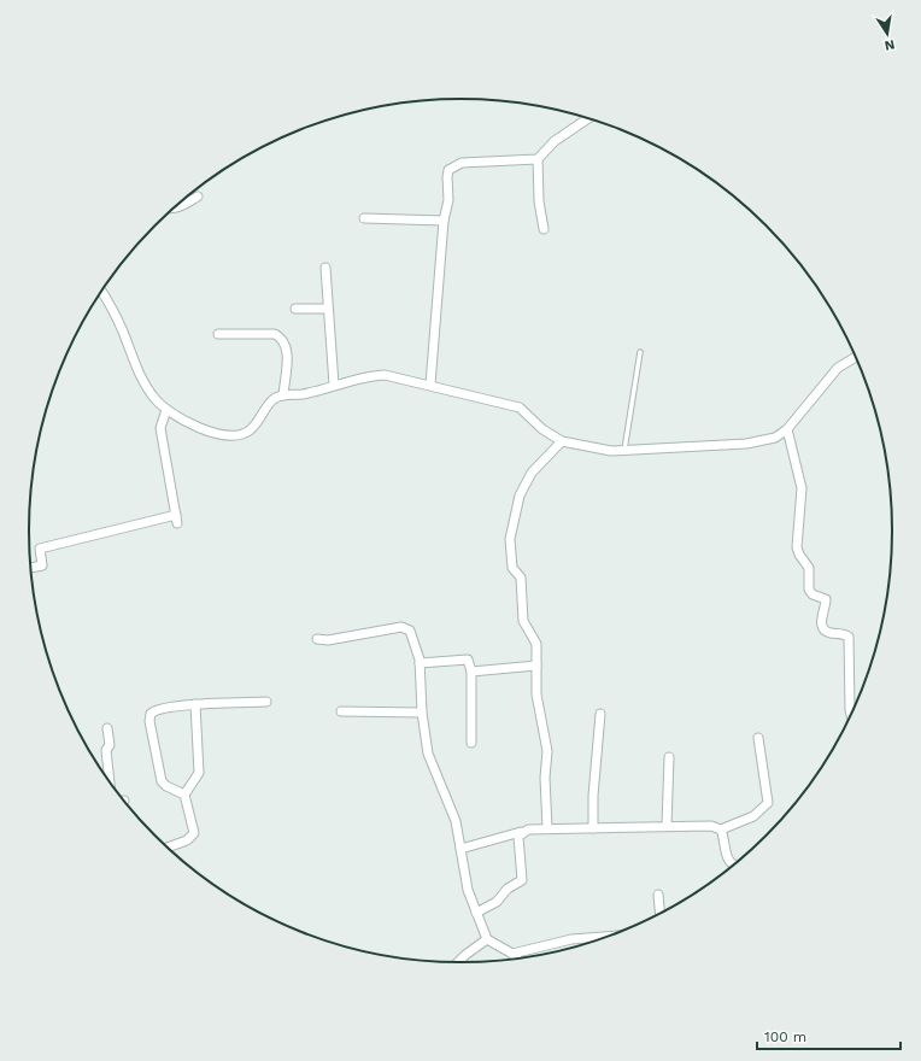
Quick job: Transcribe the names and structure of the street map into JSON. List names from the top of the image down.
{
  "scale_bar": "100 m",
  "north": "bottom"
}
